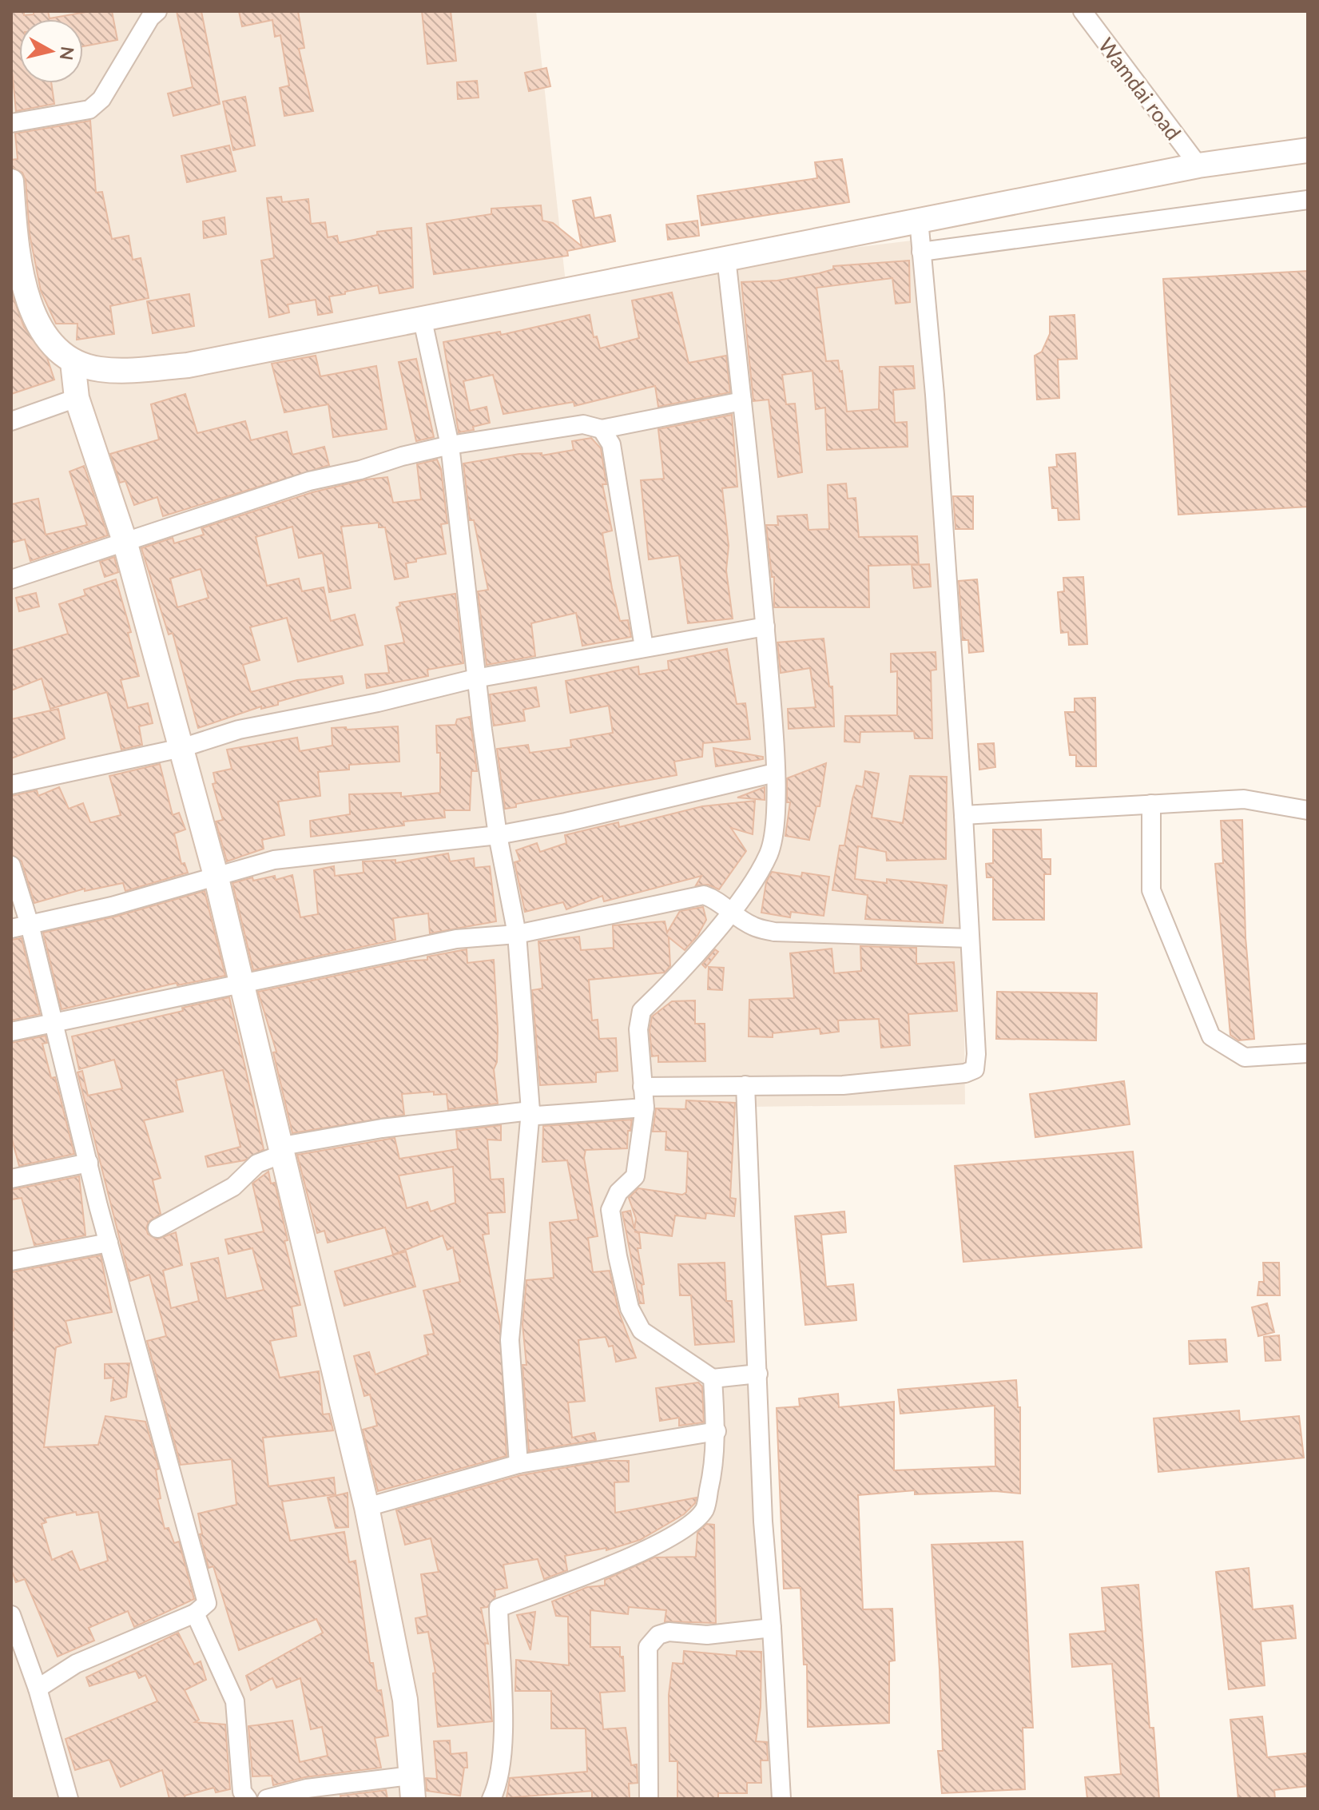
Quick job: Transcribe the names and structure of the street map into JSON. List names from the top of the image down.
{
  "streets": {
    "street": ["Wamdai road"]
  },
  "north": "right"
}
